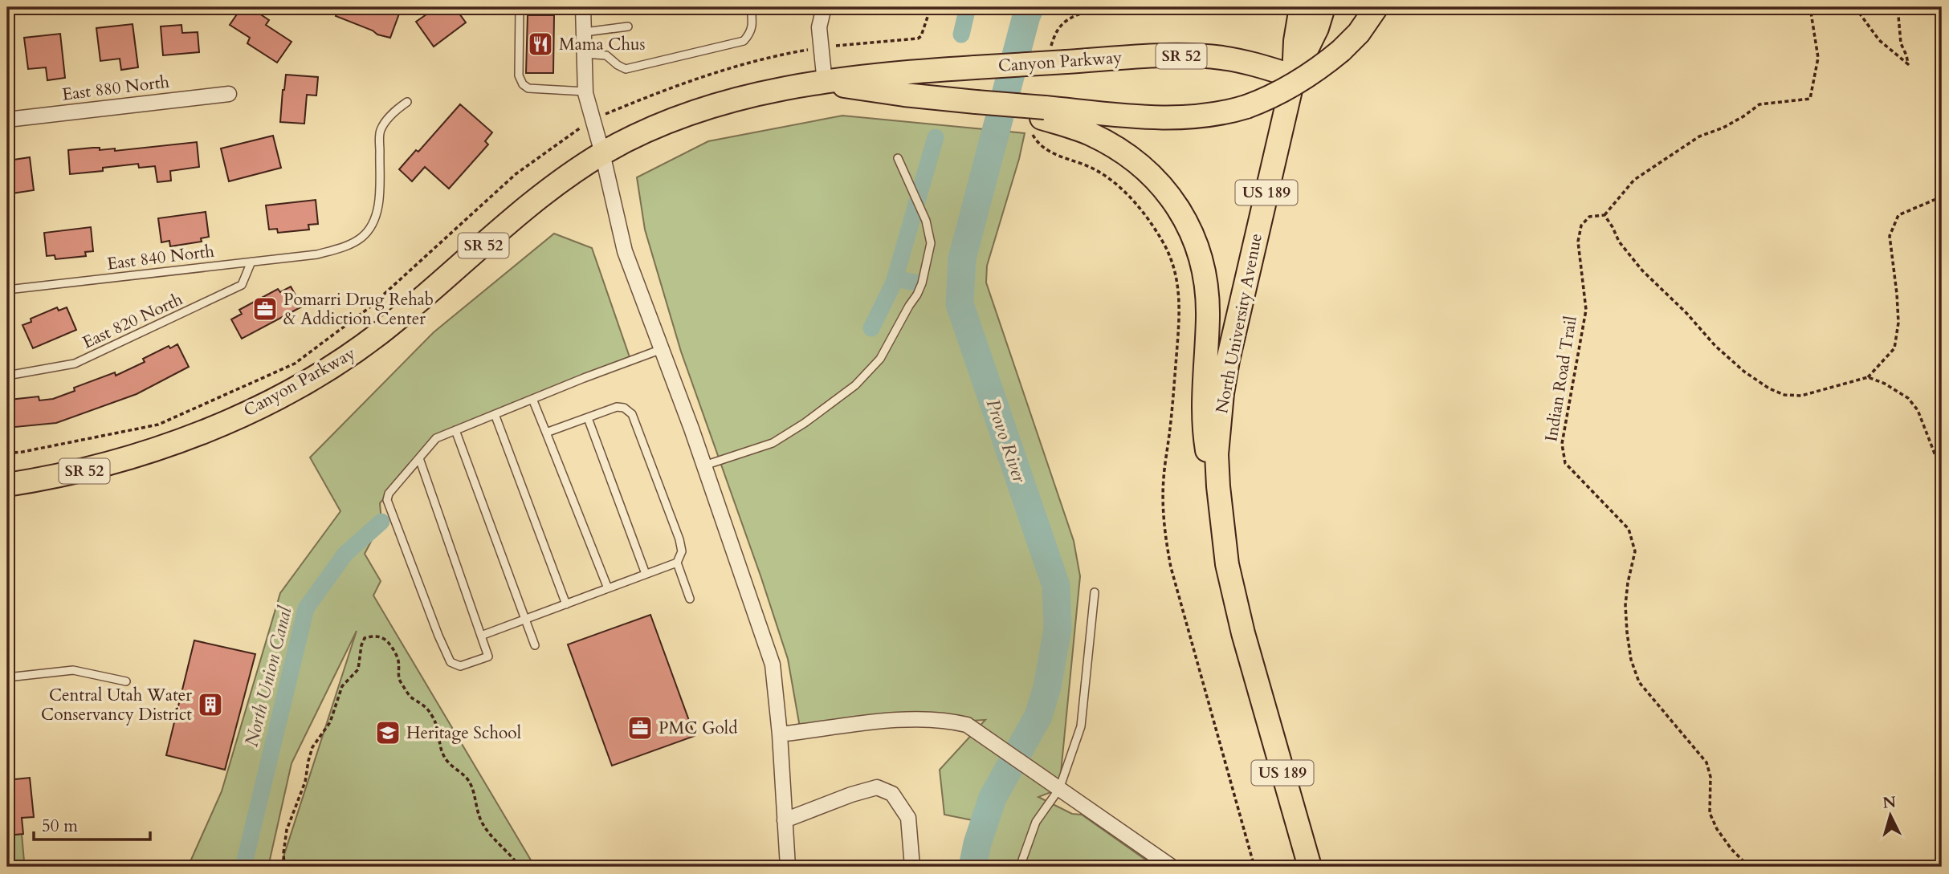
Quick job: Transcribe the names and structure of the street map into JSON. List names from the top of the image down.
{
  "streets": {
    "highway": [
      "SR 52",
      "Canyon Parkway",
      "US 189",
      "North University Avenue"
    ],
    "street": ["East 880 North"],
    "lane": ["East 840 North", "East 820 North"],
    "path": ["Indian Road Trail"]
  },
  "crossings": [
    ["Canyon Parkway", "US 189"],
    ["Canyon Parkway", "North University Avenue"],
    ["US 189", "North University Avenue"],
    ["East 840 North", "East 820 North"]
  ],
  "water": ["Provo River", "North Union Canal"],
  "places": {
    "restaurant": ["Mama Chus"],
    "office": ["Pomarri Drug Rehab & Addiction Center", "PMC Gold"],
    "building": ["Central Utah Water Conservancy District"],
    "school or university": ["Heritage School"]
  },
  "scale_bar": "50 m",
  "north": "top"
}
